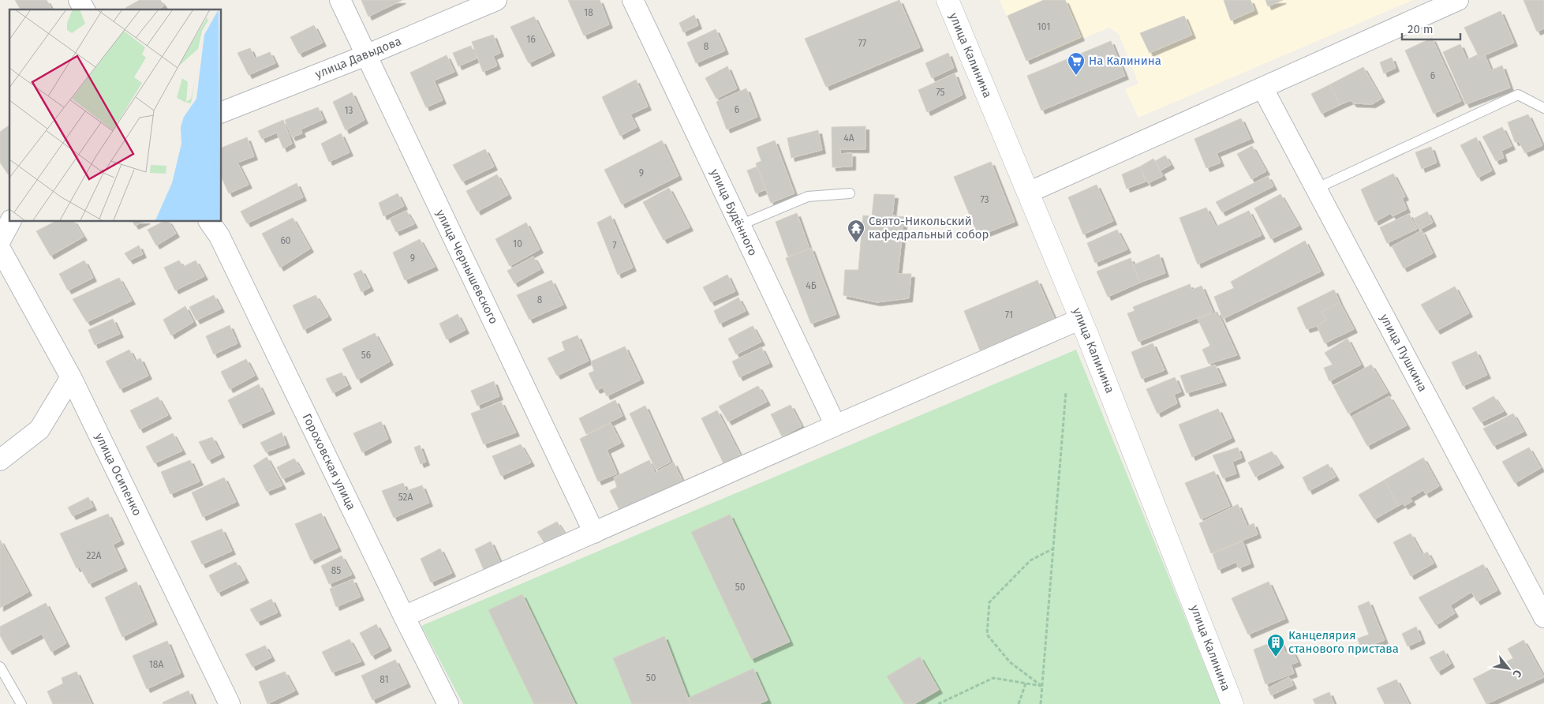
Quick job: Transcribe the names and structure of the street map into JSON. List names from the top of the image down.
{
  "streets": {
    "street": [
      "улица Калинина",
      "улица Давыдова",
      "улица Будённого",
      "улица Чернышевского",
      "улица Пушкина",
      "Гороховская улица",
      "улица Осипенко"
    ]
  },
  "crossings": [
    ["улица Давыдова", "улица Чернышевского"]
  ],
  "places": {
    "supermarket": ["На Калинина"],
    "temple": ["Свято-Никольский кафедральный собор"],
    "building": ["Канцелярия станового пристава"]
  },
  "house_numbers": [
    "18",
    "101",
    "16",
    "77",
    "8",
    "6",
    "75",
    "6",
    "13",
    "4А",
    "9",
    "73",
    "60",
    "10",
    "7",
    "9",
    "4Б",
    "8",
    "71",
    "56",
    "52А",
    "22А",
    "85",
    "50",
    "18А",
    "50",
    "81"
  ],
  "scale_bar": "20 m",
  "north": "bottom right"
}
